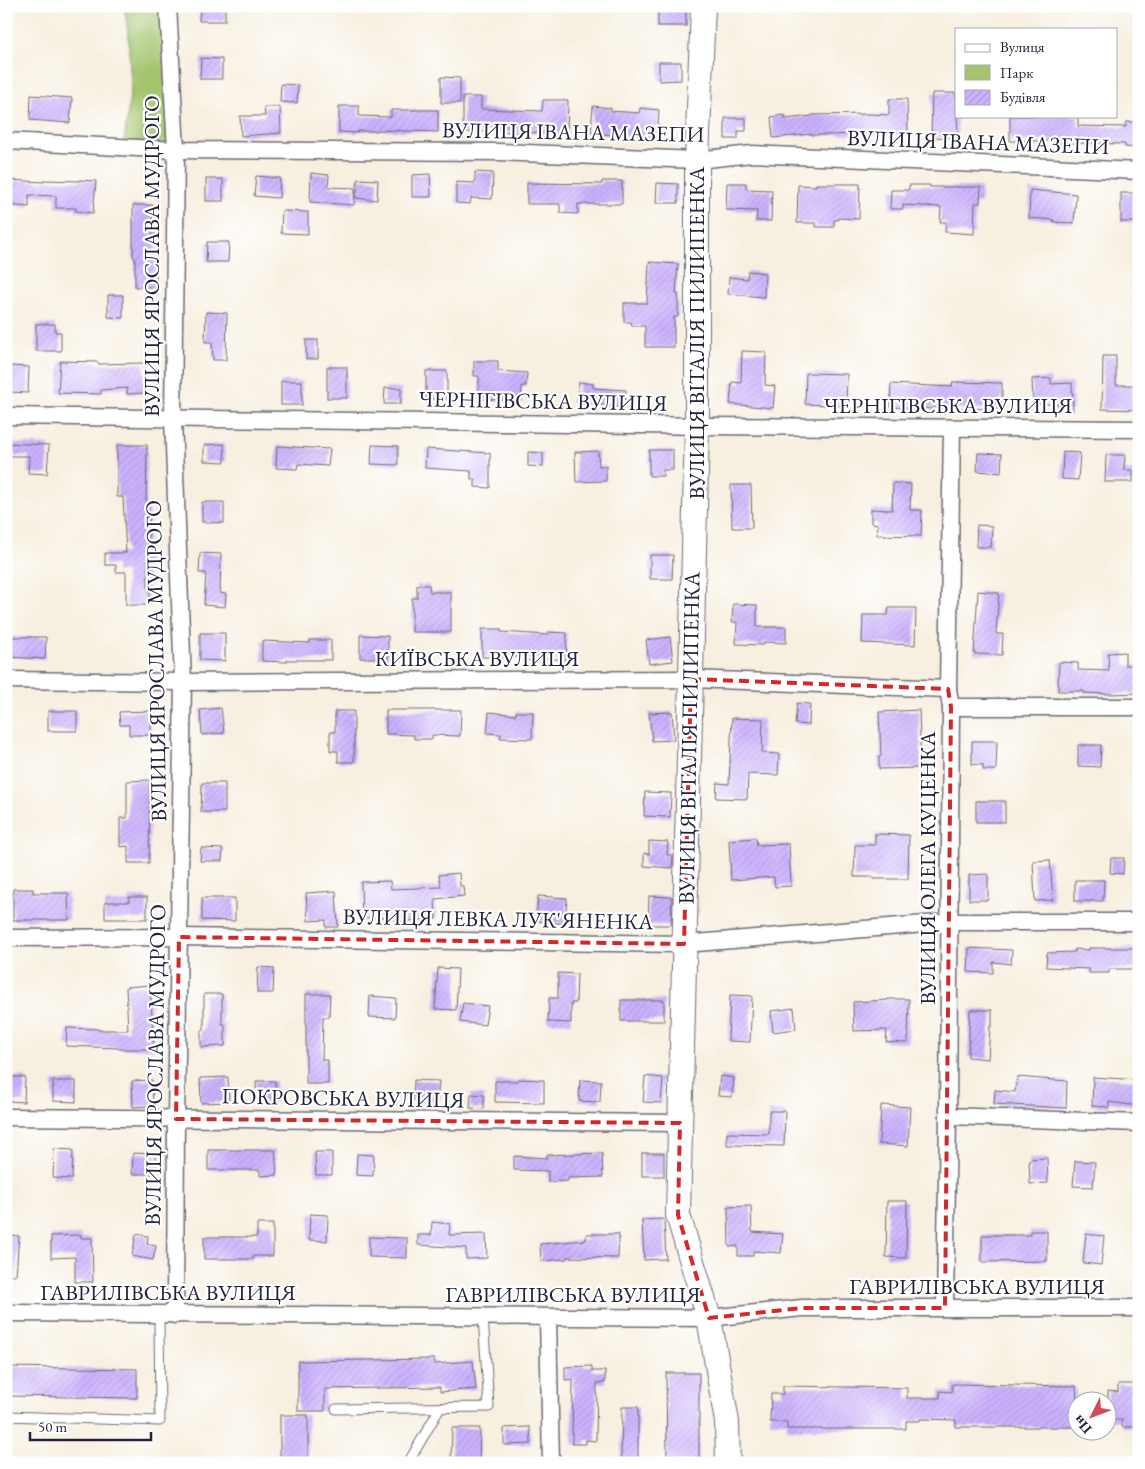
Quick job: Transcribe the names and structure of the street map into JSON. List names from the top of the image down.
{
  "streets": {
    "street": [
      "ВУЛИЦЯ ІВАНА МАЗЕПИ",
      "ВУЛИЦЯ ЯРОСЛАВА МУДРОГО",
      "ВУЛИЦЯ ВІТАЛІЯ ПИЛИПЕНКА",
      "ЧЕРНІГІВСЬКА ВУЛИЦЯ",
      "КИЇВСЬКА ВУЛИЦЯ",
      "ВУЛИЦЯ ОЛЕГА КУЦЕНКА",
      "ВУЛИЦЯ ЛЕВКА ЛУК'ЯНЕНКА",
      "ПОКРОВСЬКА ВУЛИЦЯ",
      "ГАВРИЛІВСЬКА ВУЛИЦЯ"
    ]
  },
  "crossings": [
    ["ВУЛИЦЯ ІВАНА МАЗЕПИ", "ВУЛИЦЯ ЯРОСЛАВА МУДРОГО"],
    ["ВУЛИЦЯ ІВАНА МАЗЕПИ", "ВУЛИЦЯ ВІТАЛІЯ ПИЛИПЕНКА"],
    ["ВУЛИЦЯ ЯРОСЛАВА МУДРОГО", "ЧЕРНІГІВСЬКА ВУЛИЦЯ"],
    ["ВУЛИЦЯ ЯРОСЛАВА МУДРОГО", "КИЇВСЬКА ВУЛИЦЯ"],
    ["ВУЛИЦЯ ЯРОСЛАВА МУДРОГО", "ВУЛИЦЯ ЛЕВКА ЛУК'ЯНЕНКА"],
    ["ВУЛИЦЯ ЯРОСЛАВА МУДРОГО", "ПОКРОВСЬКА ВУЛИЦЯ"],
    ["ВУЛИЦЯ ЯРОСЛАВА МУДРОГО", "ГАВРИЛІВСЬКА ВУЛИЦЯ"],
    ["ВУЛИЦЯ ВІТАЛІЯ ПИЛИПЕНКА", "ЧЕРНІГІВСЬКА ВУЛИЦЯ"],
    ["ВУЛИЦЯ ВІТАЛІЯ ПИЛИПЕНКА", "КИЇВСЬКА ВУЛИЦЯ"],
    ["ВУЛИЦЯ ВІТАЛІЯ ПИЛИПЕНКА", "ВУЛИЦЯ ЛЕВКА ЛУК'ЯНЕНКА"],
    ["ВУЛИЦЯ ВІТАЛІЯ ПИЛИПЕНКА", "ПОКРОВСЬКА ВУЛИЦЯ"],
    ["ВУЛИЦЯ ВІТАЛІЯ ПИЛИПЕНКА", "ГАВРИЛІВСЬКА ВУЛИЦЯ"],
    ["ЧЕРНІГІВСЬКА ВУЛИЦЯ", "ВУЛИЦЯ ОЛЕГА КУЦЕНКА"],
    ["КИЇВСЬКА ВУЛИЦЯ", "ВУЛИЦЯ ОЛЕГА КУЦЕНКА"],
    ["ВУЛИЦЯ ОЛЕГА КУЦЕНКА", "ВУЛИЦЯ ЛЕВКА ЛУК'ЯНЕНКА"],
    ["ВУЛИЦЯ ОЛЕГА КУЦЕНКА", "ГАВРИЛІВСЬКА ВУЛИЦЯ"]
  ],
  "legend": ["Вулиця", "Парк", "Будівля"],
  "scale_bar": "50 m",
  "north": "bottom left"
}
